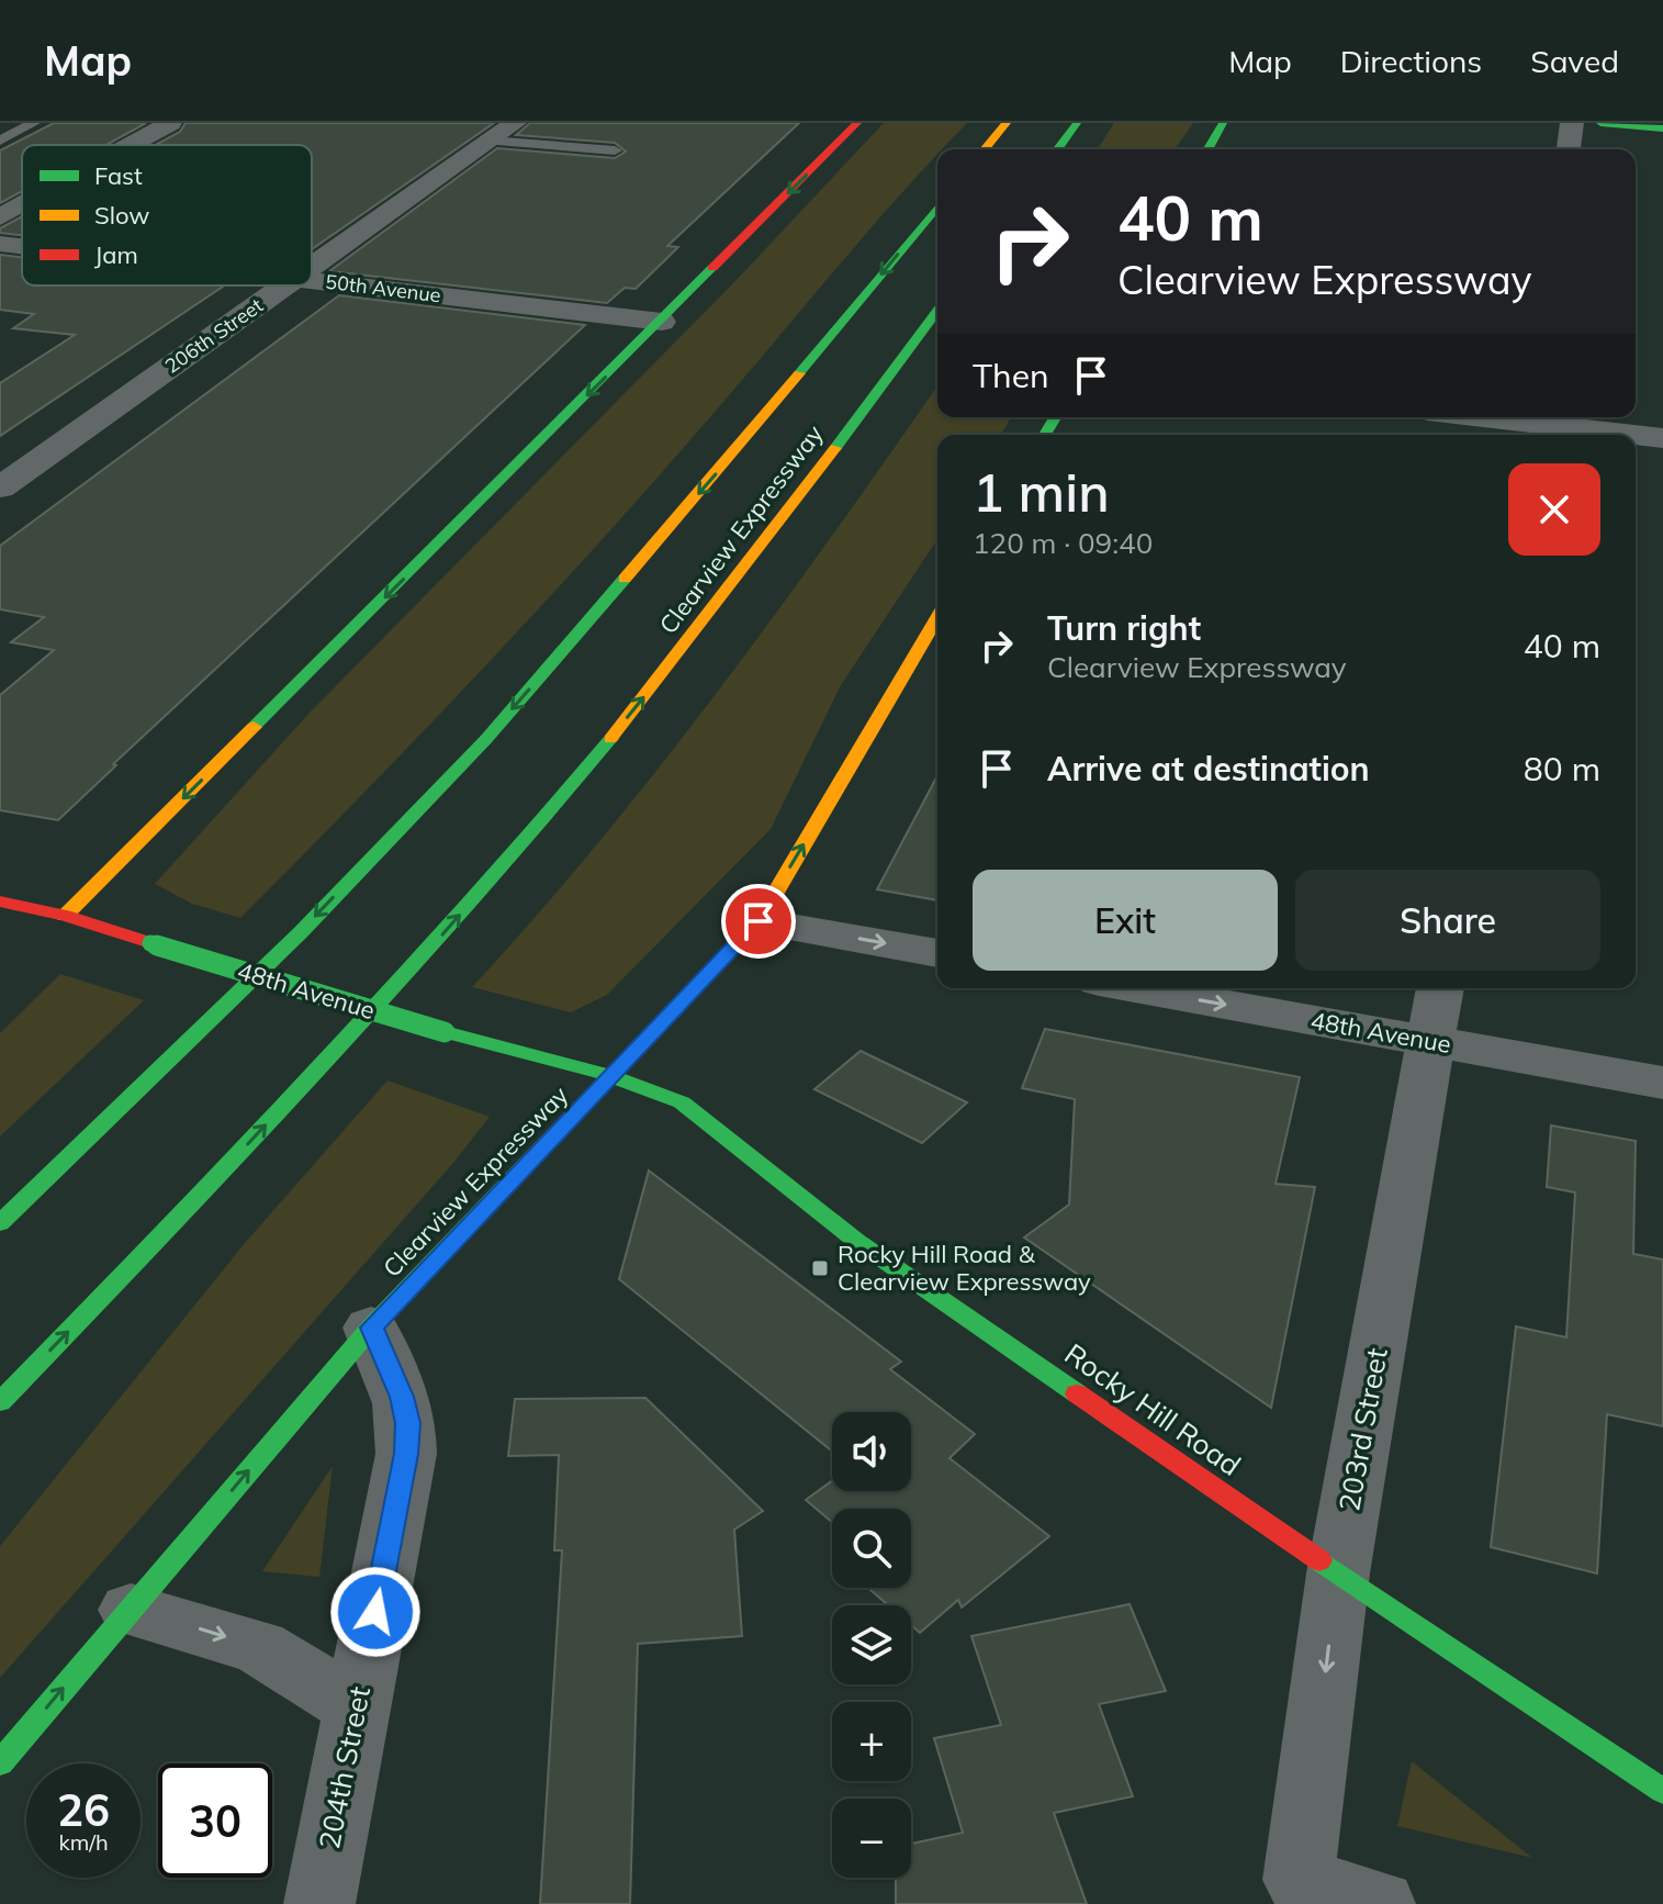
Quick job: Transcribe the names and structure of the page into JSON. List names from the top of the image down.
{
  "streets": {
    "main road": ["Clearview Expressway", "48th Avenue", "Rocky Hill Road"],
    "street": [
      "50th Avenue",
      "206th Street",
      "203rd Street",
      "204th Street"
    ]
  },
  "crossings": [
    ["Clearview Expressway", "48th Avenue"],
    ["Clearview Expressway", "Rocky Hill Road"],
    ["Clearview Expressway", "204th Street"],
    ["48th Avenue", "Rocky Hill Road"],
    ["48th Avenue", "203rd Street"],
    ["Rocky Hill Road", "203rd Street"]
  ],
  "places": {
    "transit": ["Rocky Hill Road & Clearview Expressway"]
  },
  "legend": ["Fast", "Slow", "Jam"],
  "page": {
    "header": "Map",
    "nav": ["Map", "Directions", "Saved"],
    "turn": ["40 m", "Clearview Expressway"],
    "then": "Then",
    "heading": ["1 min", "120 m · 09:40"],
    "list": [
      {
        "name": "Turn right",
        "note": "Clearview Expressway",
        "value": "40 m"
      },
      {
        "name": "Arrive at destination",
        "value": "80 m"
      }
    ],
    "buttons": ["Exit", "Share"],
    "map_buttons": ["+", "−"],
    "speed": "26 km/h",
    "limit": "30"
  }
}
